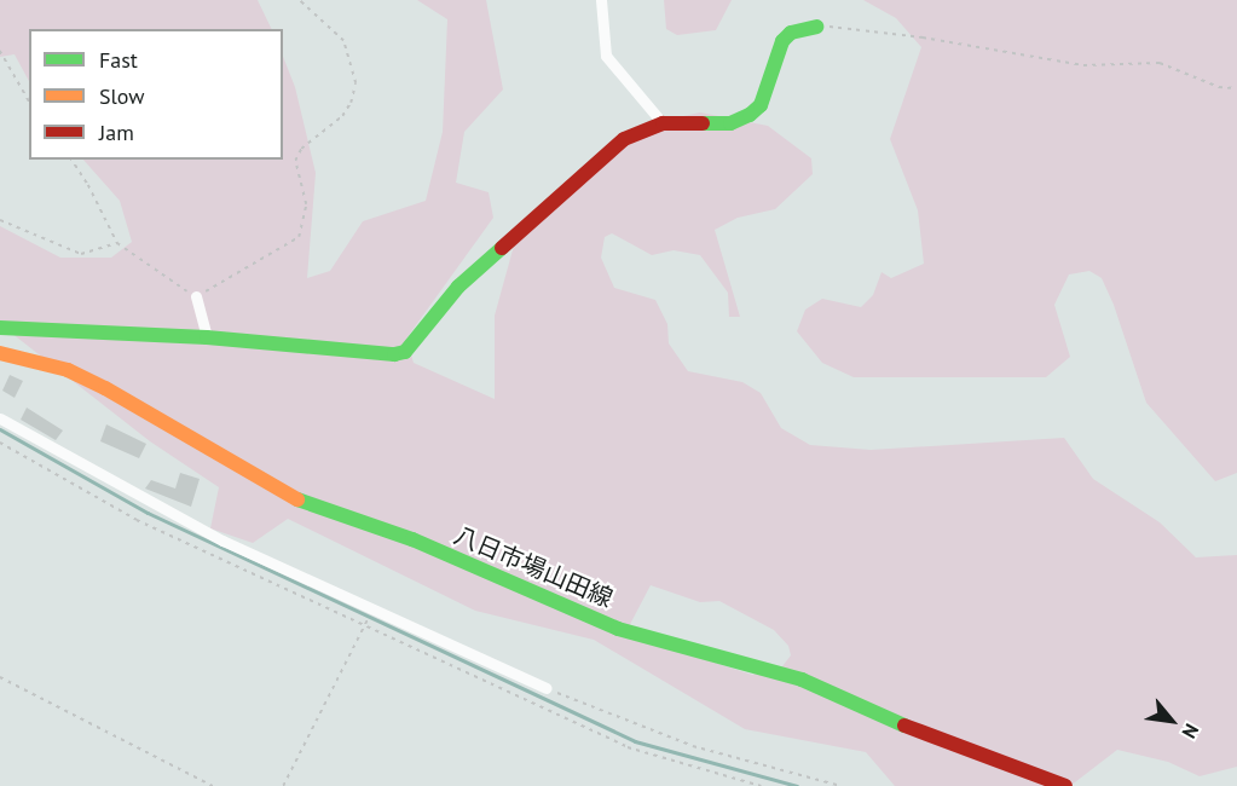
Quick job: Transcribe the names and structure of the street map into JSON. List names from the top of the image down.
{
  "streets": {
    "main road": ["八日市場山田線"]
  },
  "legend": ["Fast", "Slow", "Jam"],
  "north": "bottom right"
}
